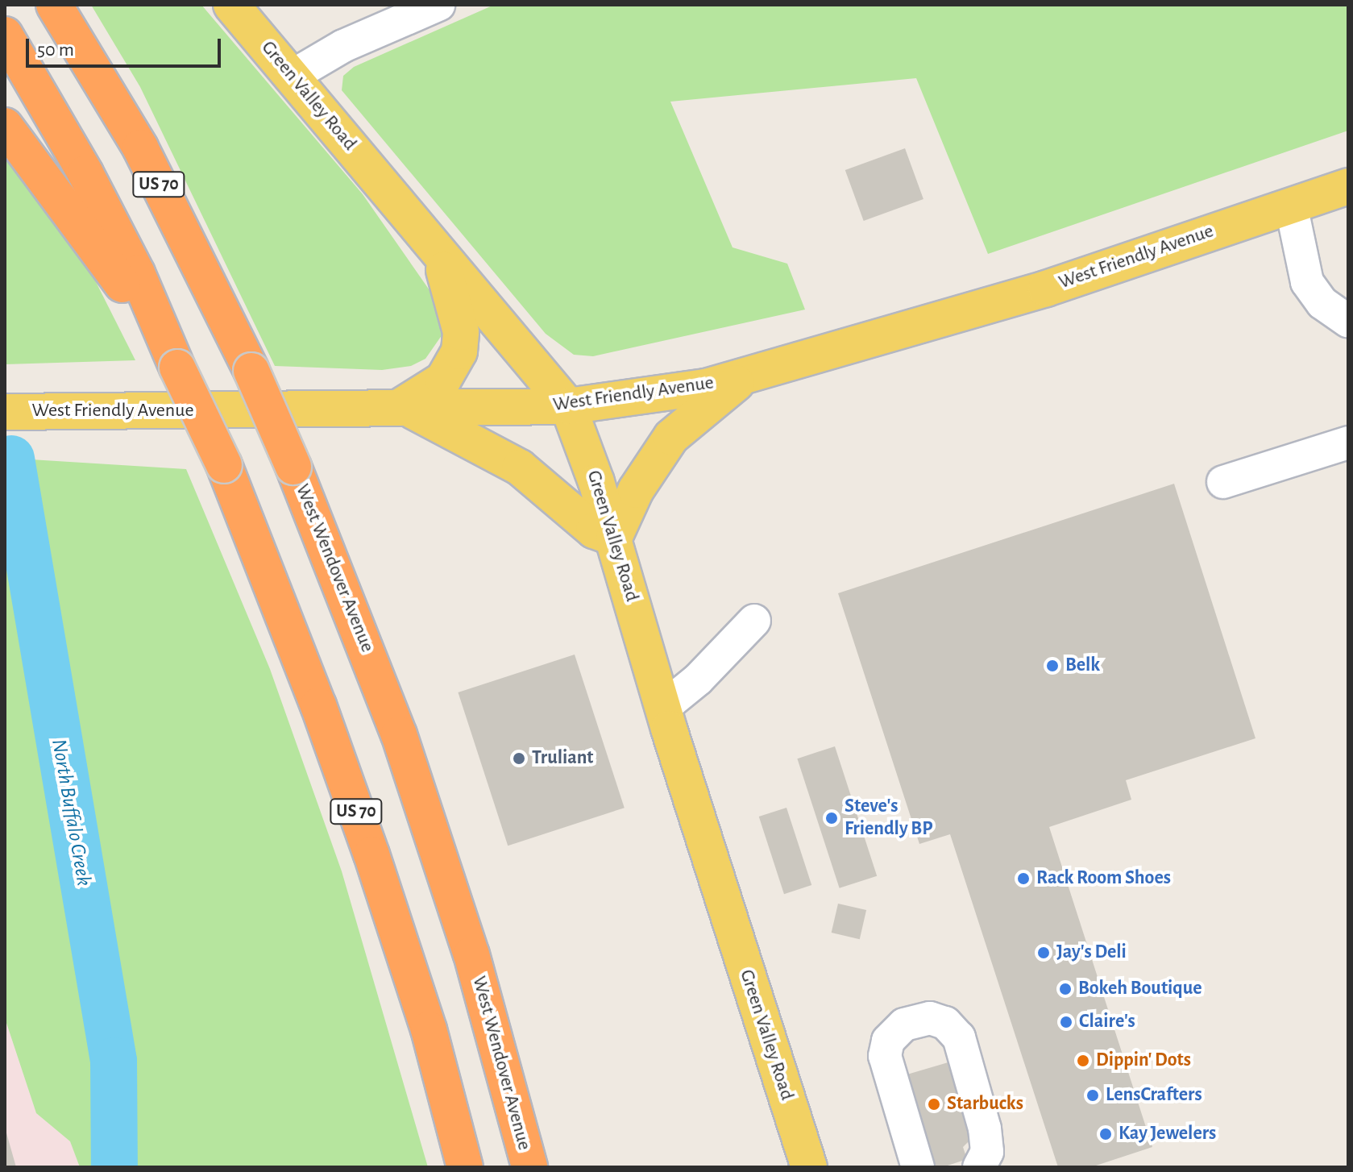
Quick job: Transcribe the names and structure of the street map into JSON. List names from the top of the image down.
{
  "streets": {
    "highway": ["US 70", "West Wendover Avenue"],
    "main road": ["Green Valley Road", "West Friendly Avenue"]
  },
  "crossings": [
    ["Green Valley Road", "West Friendly Avenue"]
  ],
  "water": ["North Buffalo Creek"],
  "places": [
    "Belk",
    "Truliant",
    "Steve's Friendly BP",
    "Rack Room Shoes",
    "Jay's Deli",
    "Bokeh Boutique",
    "Claire's",
    "Dippin' Dots",
    "LensCrafters",
    "Starbucks",
    "Kay Jewelers"
  ],
  "scale_bar": "50 m"
}
